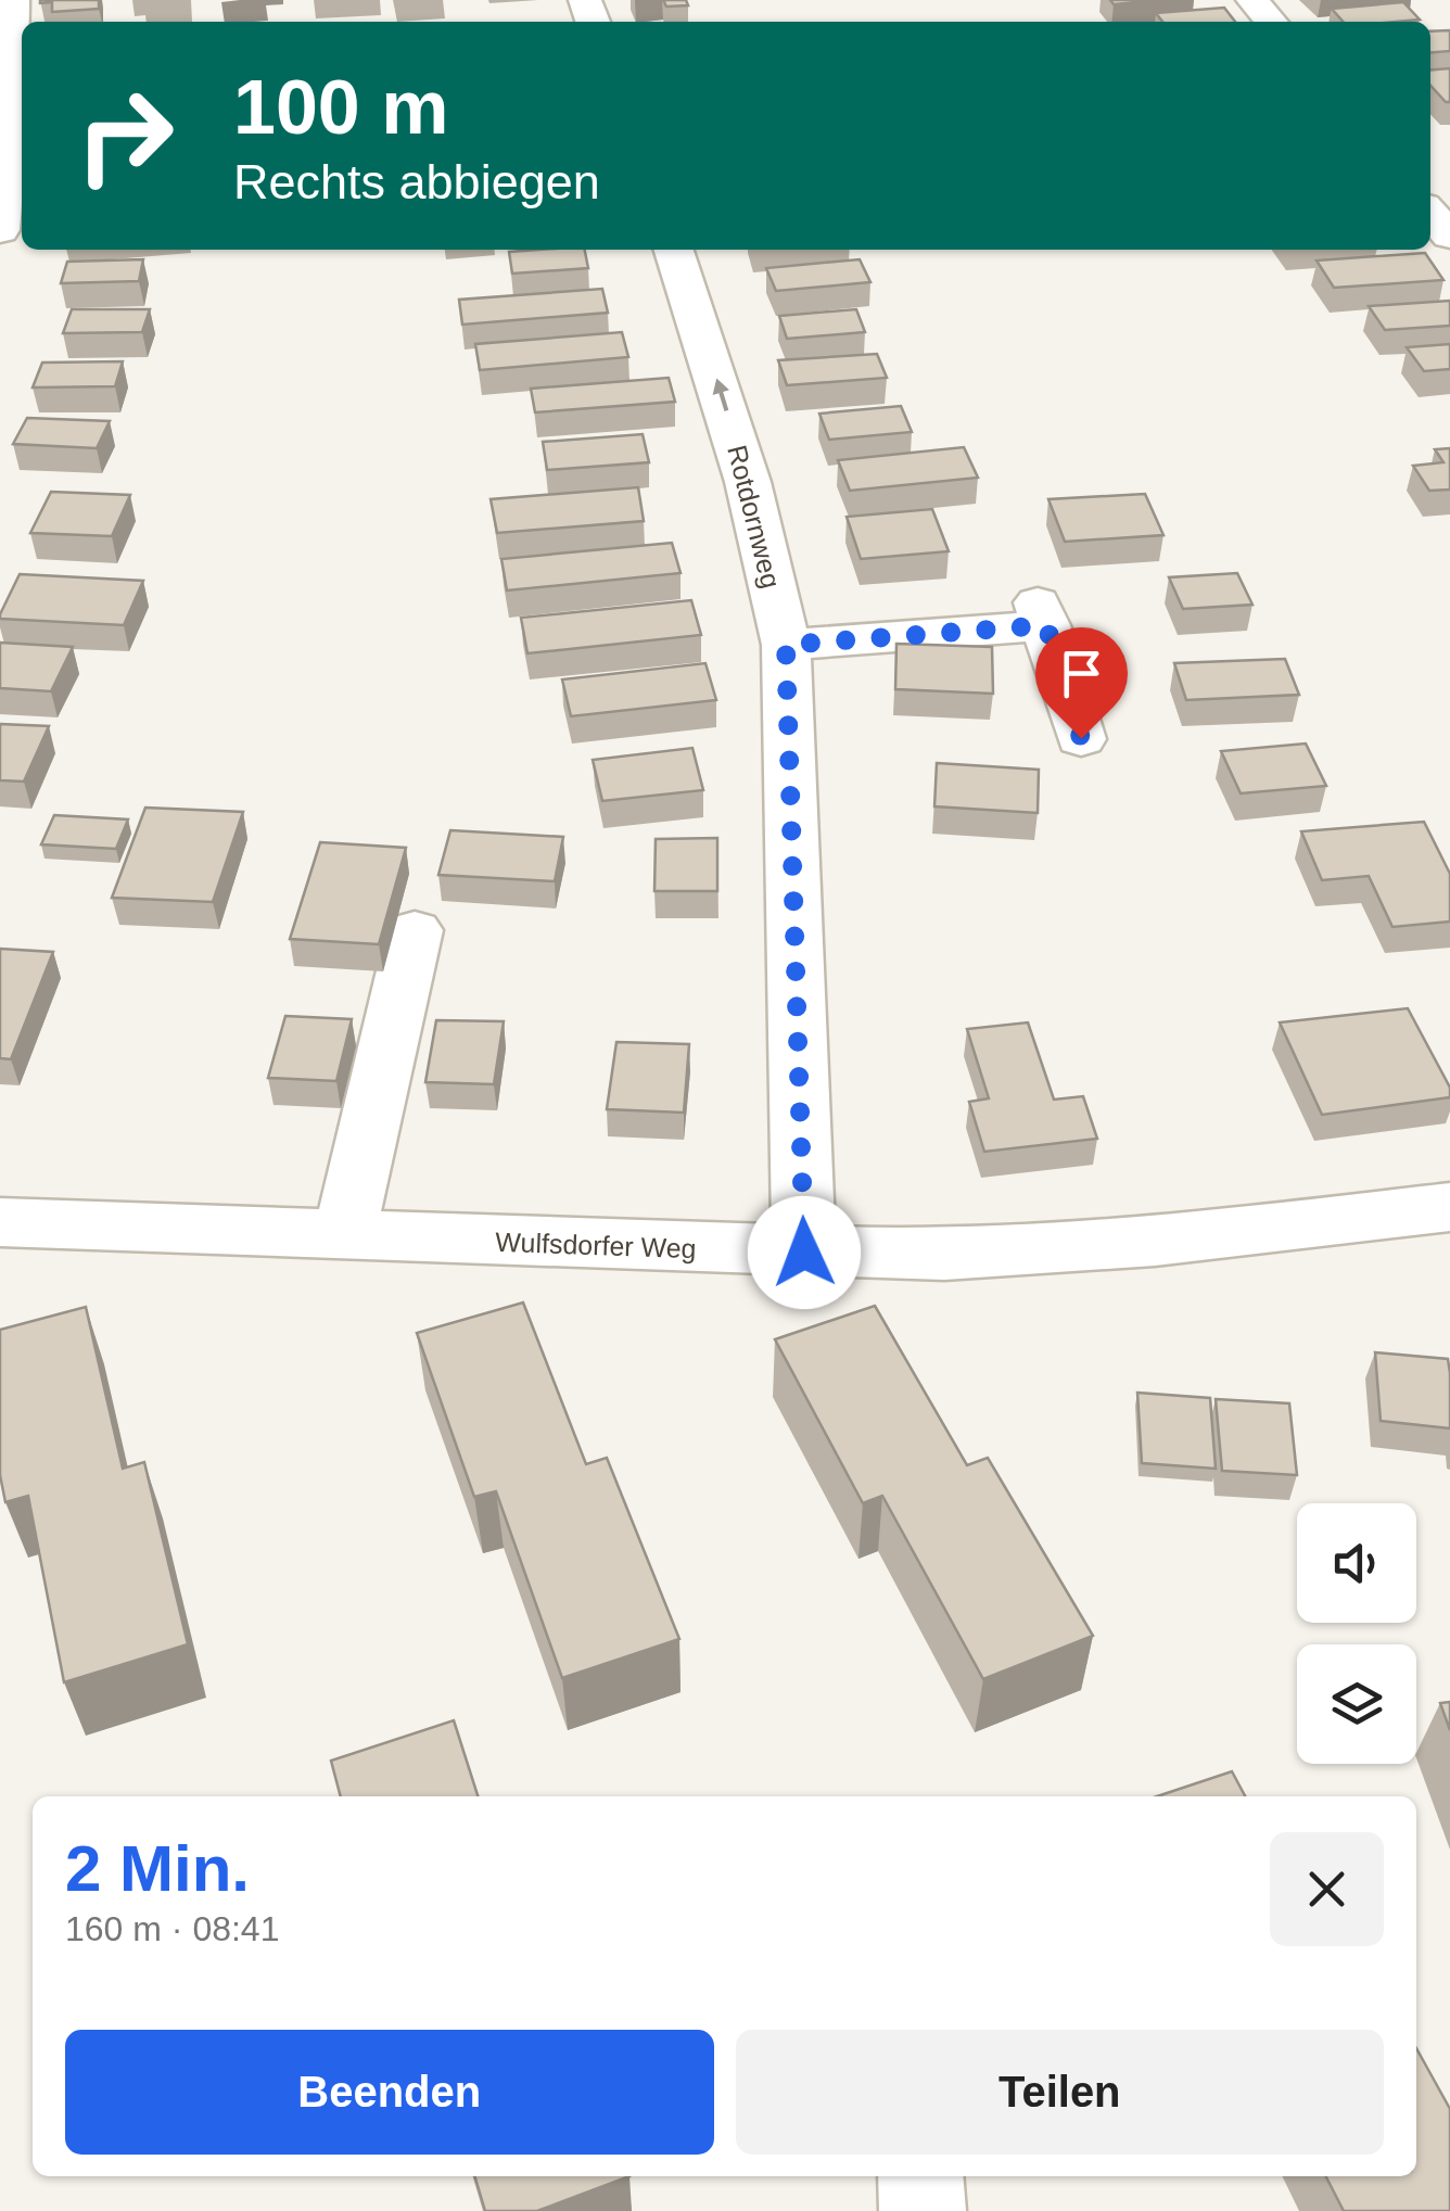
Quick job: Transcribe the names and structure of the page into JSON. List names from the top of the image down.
{
  "streets": {
    "street": ["Rotdornweg", "Wulfsdorfer Weg"]
  },
  "crossings": [
    ["Rotdornweg", "Wulfsdorfer Weg"]
  ],
  "one_way": ["Rotdornweg"],
  "page": {
    "turn": ["100 m", "Rechts abbiegen"],
    "heading": ["2 Min.", "160 m · 08:41"],
    "buttons": ["Beenden", "Teilen"]
  }
}
